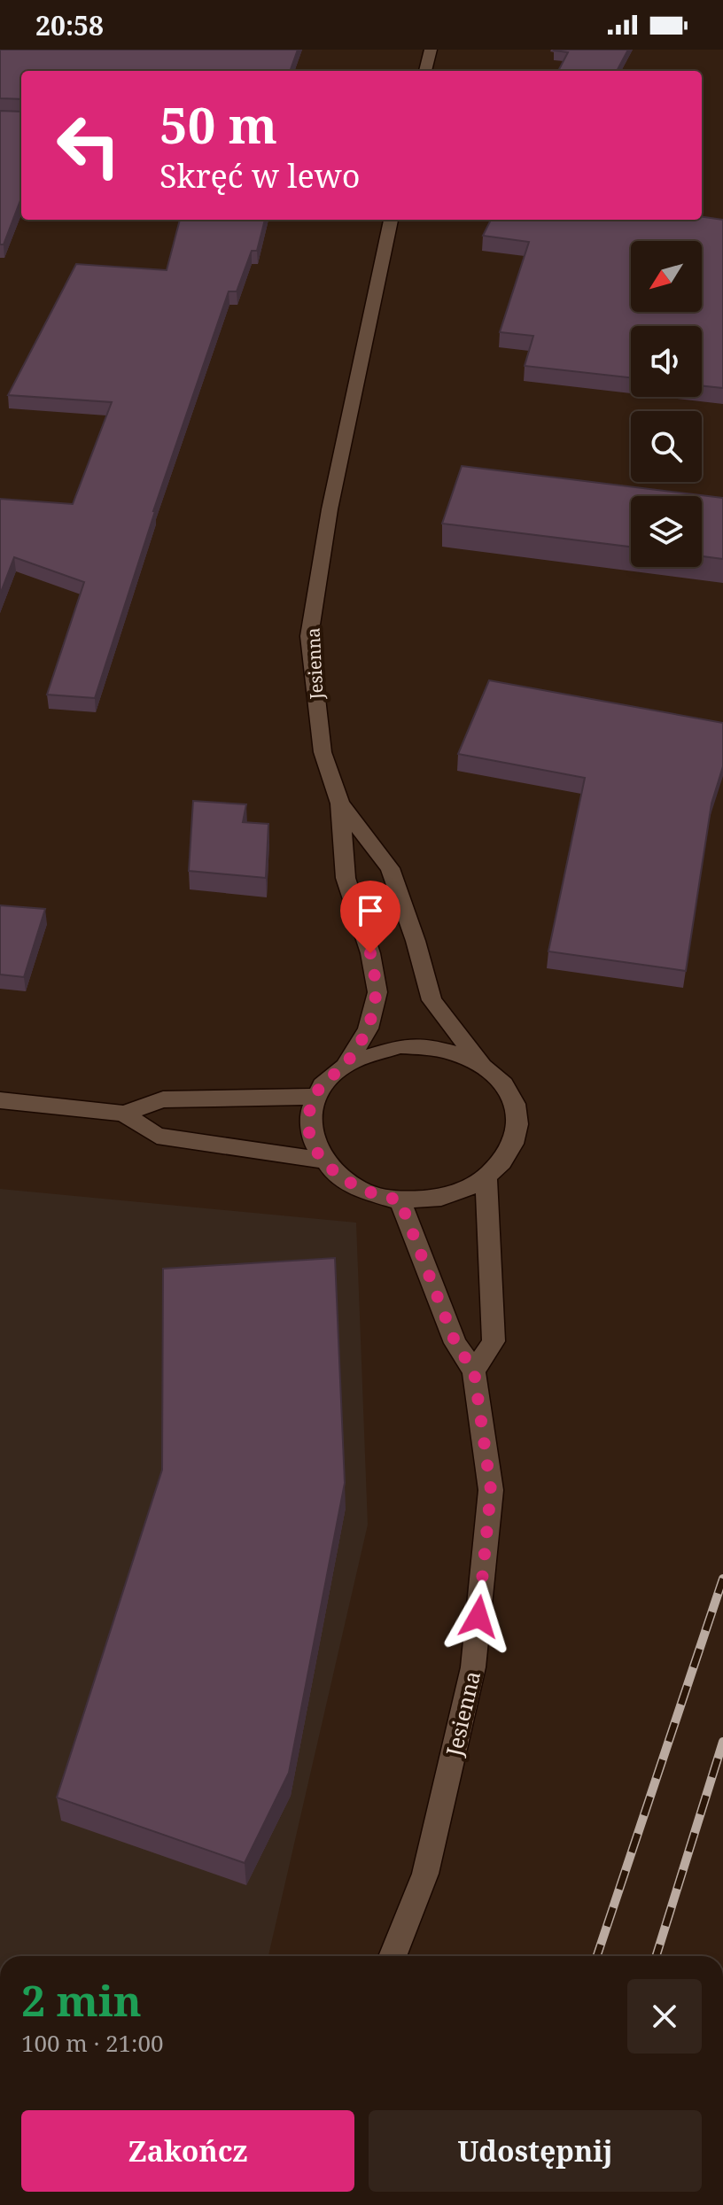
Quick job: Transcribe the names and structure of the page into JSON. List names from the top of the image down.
{
  "streets": {
    "street": ["Jesienna"]
  },
  "north": "bottom left",
  "page": {
    "status": "20:58",
    "turn": ["50 m", "Skręć w lewo"],
    "heading": ["2 min", "100 m · 21:00"],
    "buttons": ["Zakończ", "Udostępnij"]
  }
}
